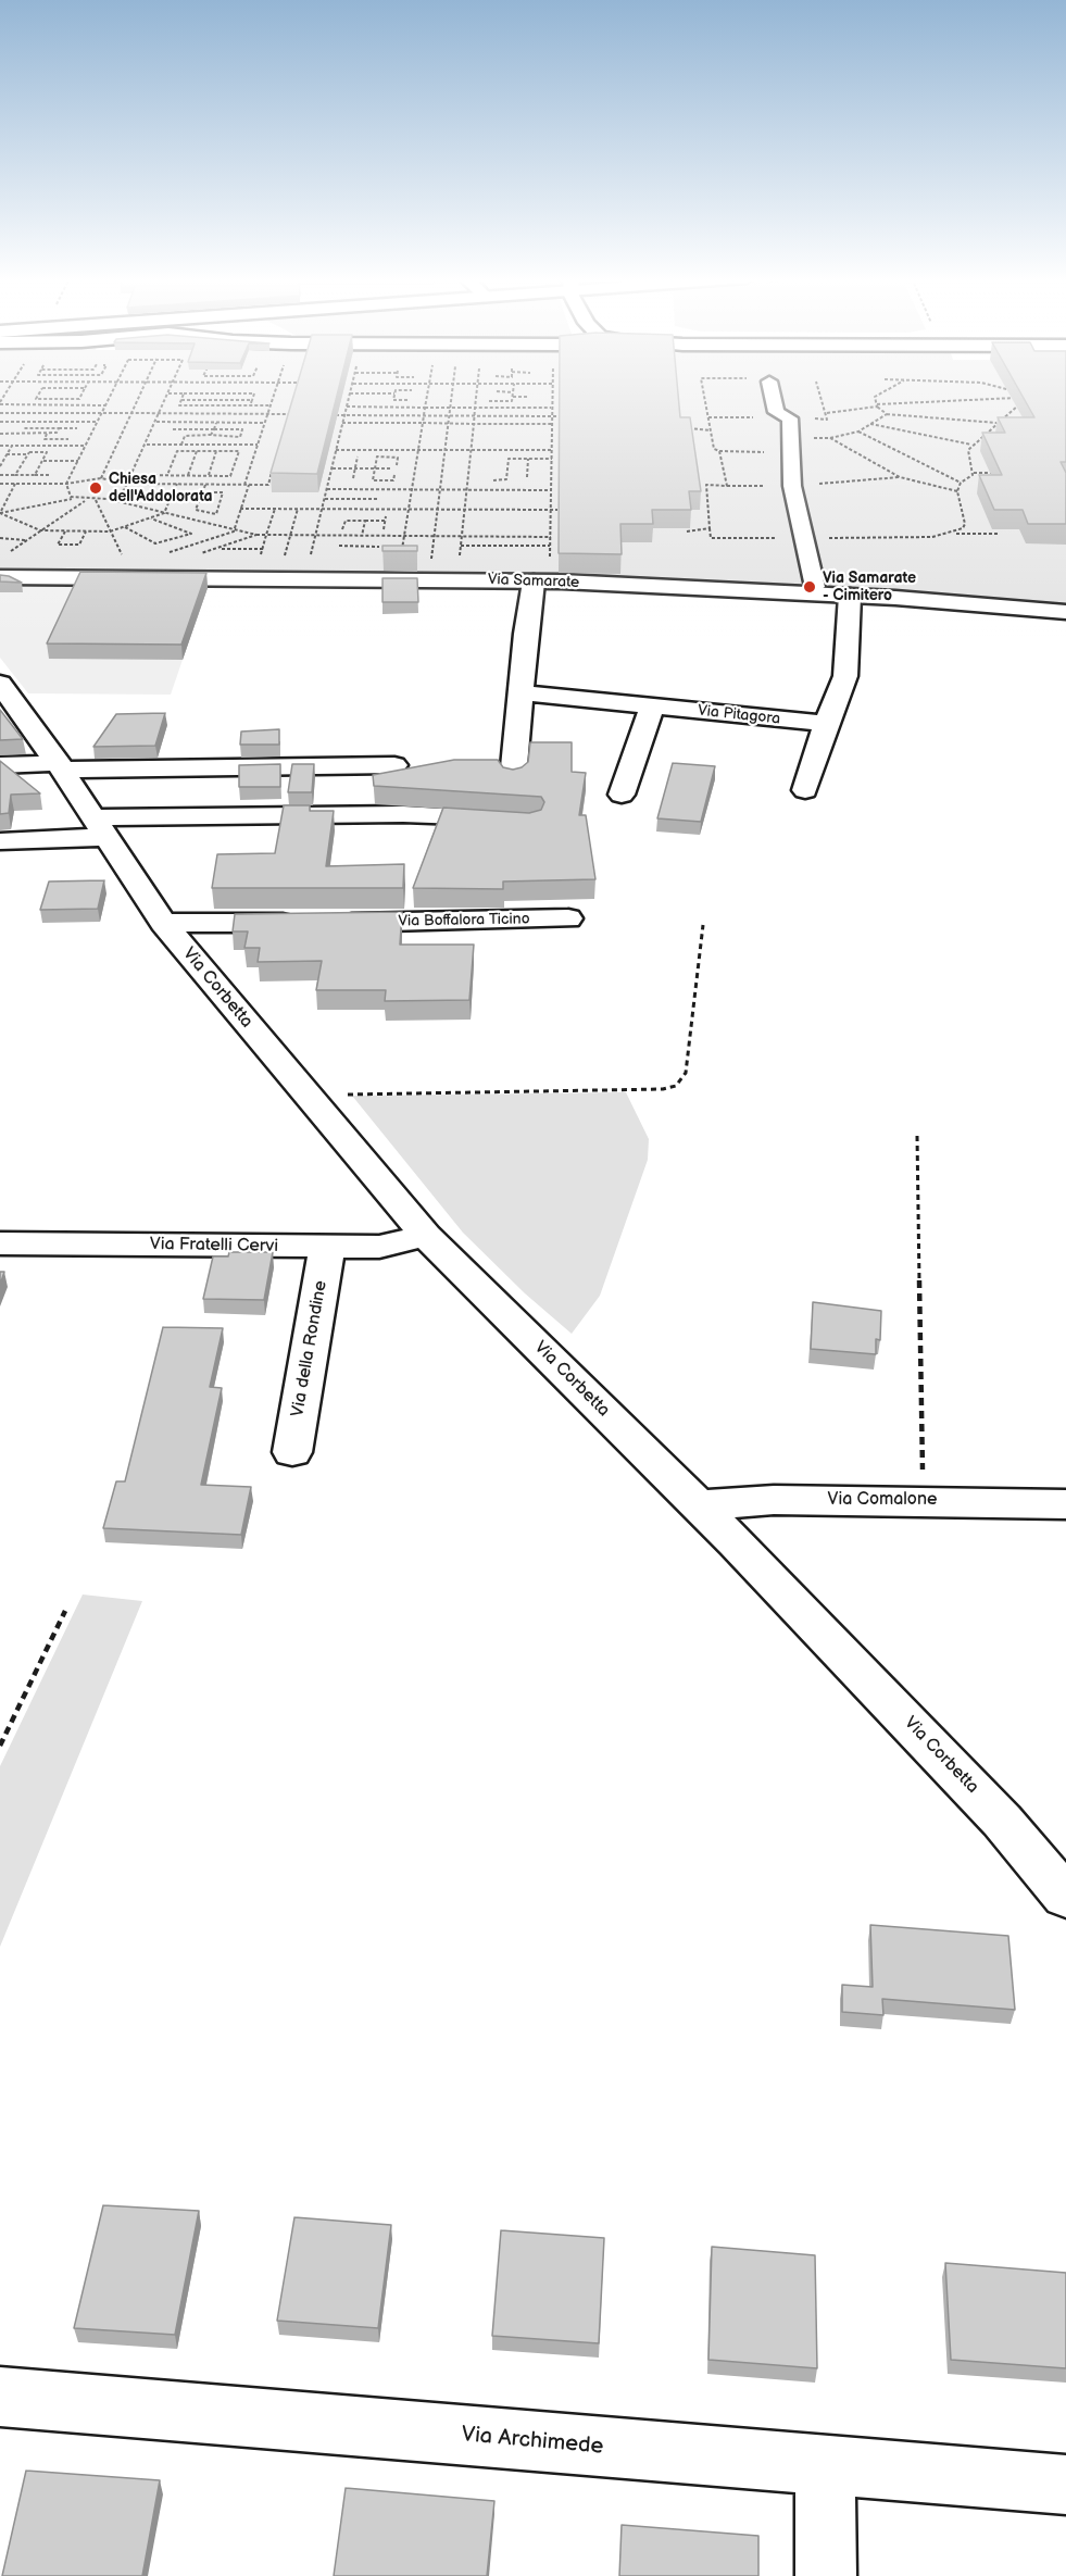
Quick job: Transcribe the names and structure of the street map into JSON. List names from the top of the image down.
{
  "streets": {
    "street": [
      "Via Samarate",
      "Via Pitagora",
      "Via Boffalora Ticino",
      "Via Corbetta",
      "Via Fratelli Cervi",
      "Via della Rondine",
      "Via Comalone",
      "Via Archimede"
    ]
  },
  "crossings": [
    ["Via Boffalora Ticino", "Via Corbetta"],
    ["Via Corbetta", "Via Fratelli Cervi"],
    ["Via Corbetta", "Via Comalone"],
    ["Via Fratelli Cervi", "Via della Rondine"]
  ],
  "places": ["Chiesa dell'Addolorata", "Via Samarate - Cimitero"]
}
